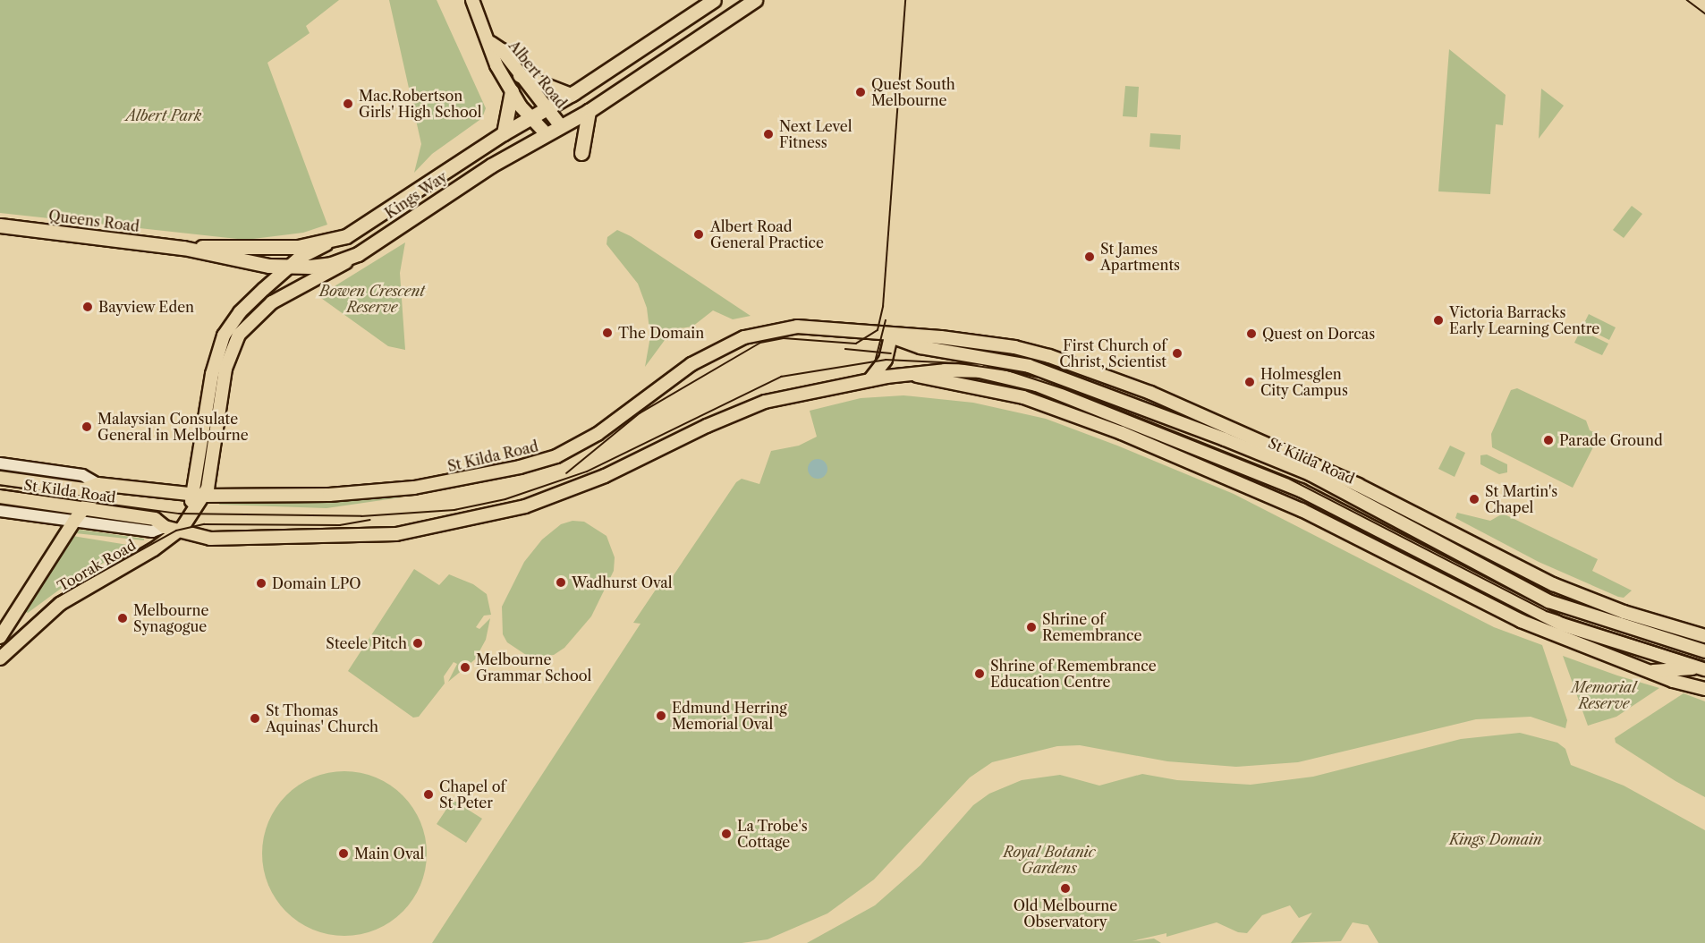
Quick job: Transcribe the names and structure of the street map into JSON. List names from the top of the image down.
{
  "streets": {
    "highway": ["Kings Way", "Queens Road"],
    "main road": ["Albert Road", "St Kilda Road", "Toorak Road"]
  },
  "crossings": [
    ["Albert Road", "Kings Way"],
    ["Kings Way", "Queens Road"],
    ["Kings Way", "St Kilda Road"],
    ["St Kilda Road", "Toorak Road"]
  ],
  "parks": [
    "Albert Park",
    "Bowen Crescent Reserve",
    "Memorial Reserve",
    "Kings Domain",
    "Royal Botanic Gardens"
  ],
  "places": [
    "Quest South Melbourne",
    "Mac.Robertson Girls' High School",
    "Next Level Fitness",
    "Albert Road General Practice",
    "St James Apartments",
    "Bayview Eden",
    "Victoria Barracks Early Learning Centre",
    "The Domain",
    "Quest on Dorcas",
    "First Church of Christ, Scientist",
    "Holmesglen City Campus",
    "Malaysian Consulate General in Melbourne",
    "Parade Ground",
    "St Martin's Chapel",
    "Wadhurst Oval",
    "Domain LPO",
    "Melbourne Synagogue",
    "Shrine of Remembrance",
    "Steele Pitch",
    "Melbourne Grammar School",
    "Shrine of Remembrance Education Centre",
    "Edmund Herring Memorial Oval",
    "St Thomas Aquinas' Church",
    "Chapel of St Peter",
    "La Trobe's Cottage",
    "Main Oval",
    "Old Melbourne Observatory"
  ]
}
